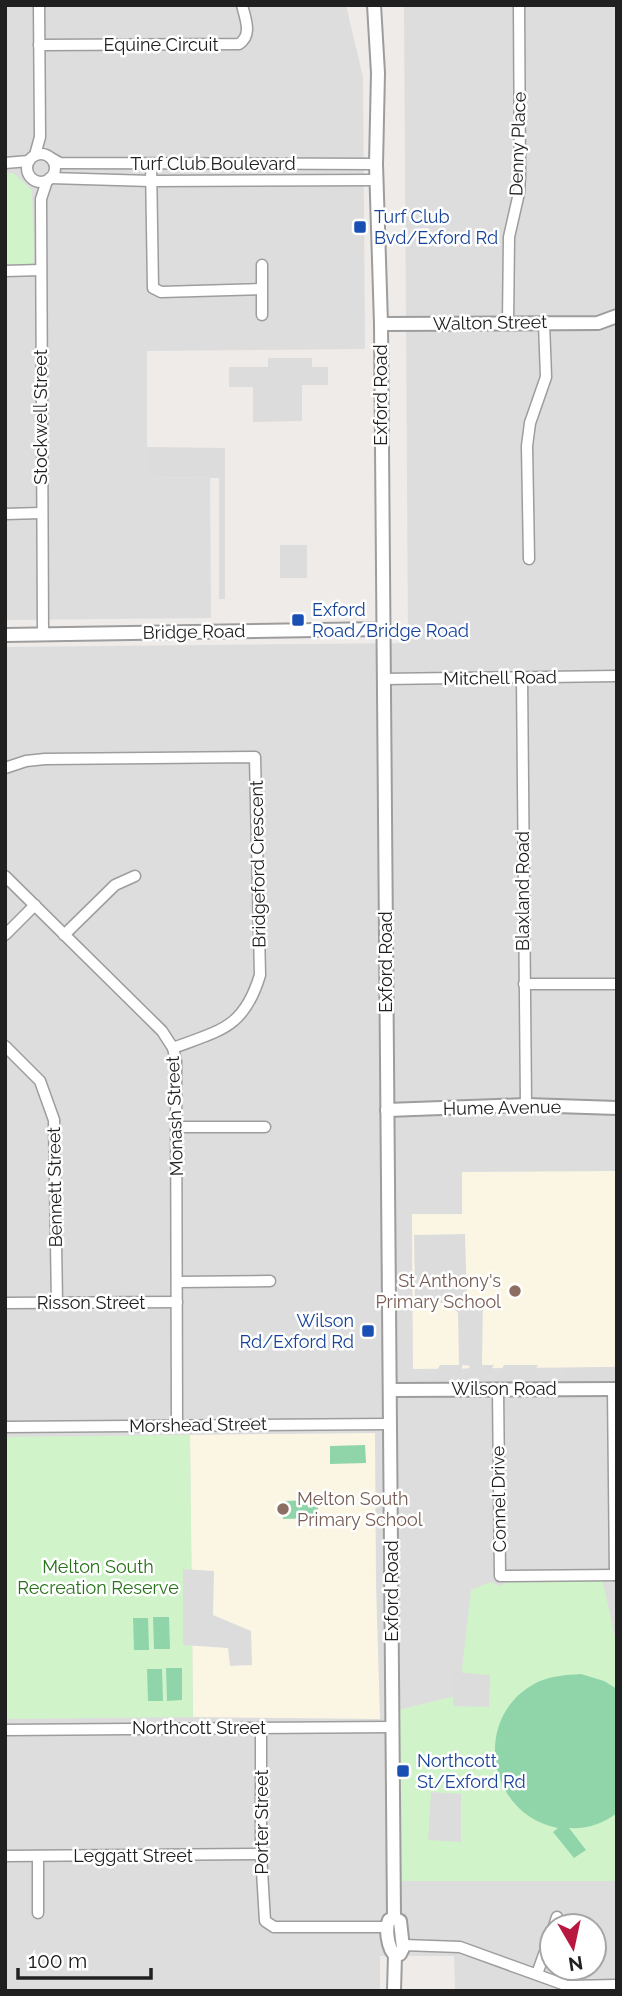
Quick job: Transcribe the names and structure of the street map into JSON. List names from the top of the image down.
{
  "streets": {
    "street": [
      "Equine Circuit",
      "Denny Place",
      "Turf Club Boulevard",
      "Walton Street",
      "Exford Road",
      "Stockwell Street",
      "Bridge Road",
      "Mitchell Road",
      "Bridgeford Crescent",
      "Blaxland Road",
      "Hume Avenue",
      "Monash Street",
      "Bennett Street",
      "Risson Street",
      "Wilson Road",
      "Morshead Street",
      "Connel Drive",
      "Northcott Street",
      "Porter Street",
      "Leggatt Street"
    ]
  },
  "crossings": [
    ["Denny Place", "Walton Street"],
    ["Turf Club Boulevard", "Exford Road"],
    ["Turf Club Boulevard", "Stockwell Street"],
    ["Walton Street", "Exford Road"],
    ["Exford Road", "Bridge Road"],
    ["Exford Road", "Mitchell Road"],
    ["Exford Road", "Hume Avenue"],
    ["Exford Road", "Wilson Road"],
    ["Exford Road", "Morshead Street"],
    ["Exford Road", "Northcott Street"],
    ["Exford Road", "Porter Street"],
    ["Stockwell Street", "Bridge Road"],
    ["Mitchell Road", "Blaxland Road"],
    ["Bridgeford Crescent", "Monash Street"],
    ["Blaxland Road", "Hume Avenue"],
    ["Monash Street", "Risson Street"],
    ["Monash Street", "Morshead Street"],
    ["Bennett Street", "Risson Street"],
    ["Wilson Road", "Connel Drive"],
    ["Northcott Street", "Porter Street"],
    ["Porter Street", "Leggatt Street"]
  ],
  "parks": ["Melton South Recreation Reserve"],
  "places": {
    "transit": [
      "Turf Club Bvd/Exford Rd",
      "Exford Road/Bridge Road",
      "Wilson Rd/Exford Rd",
      "Northcott St/Exford Rd"
    ],
    "other": ["St Anthony's Primary School", "Melton South Primary School"]
  },
  "scale_bar": "100 m",
  "north": "bottom"
}
